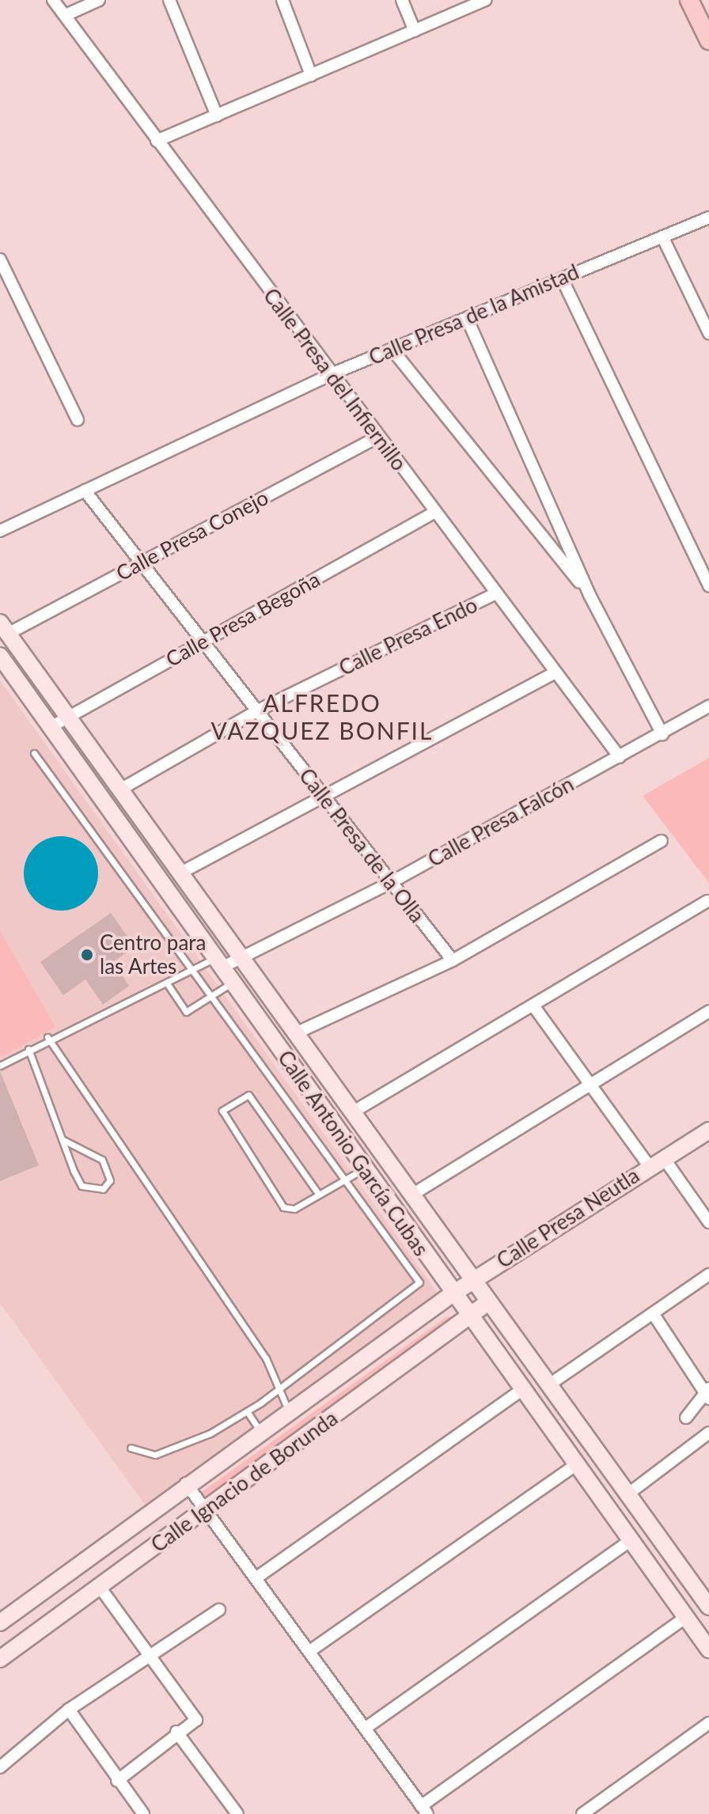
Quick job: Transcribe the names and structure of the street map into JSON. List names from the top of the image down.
{
  "streets": {
    "street": [
      "Calle Presa de la Amistad",
      "Calle Presa del Infiernillo",
      "Calle Presa Conejo",
      "Calle Presa Begoña",
      "Calle Presa Endo",
      "Calle Presa Falcón",
      "Calle Presa de la Olla",
      "Calle Antonio García Cubas",
      "Calle Presa Neutla",
      "Calle Ignacio de Borunda"
    ]
  },
  "crossings": [
    ["Calle Presa de la Amistad", "Calle Presa del Infiernillo"],
    ["Calle Presa de la Amistad", "Calle Presa de la Olla"],
    ["Calle Presa del Infiernillo", "Calle Presa Conejo"],
    ["Calle Presa del Infiernillo", "Calle Presa Begoña"],
    ["Calle Presa del Infiernillo", "Calle Presa Endo"],
    ["Calle Presa del Infiernillo", "Calle Presa Falcón"],
    ["Calle Presa Conejo", "Calle Presa de la Olla"],
    ["Calle Presa Conejo", "Calle Antonio García Cubas"],
    ["Calle Presa Begoña", "Calle Presa de la Olla"],
    ["Calle Presa Begoña", "Calle Antonio García Cubas"],
    ["Calle Presa Endo", "Calle Presa de la Olla"],
    ["Calle Presa Endo", "Calle Antonio García Cubas"],
    ["Calle Presa Falcón", "Calle Presa de la Olla"],
    ["Calle Presa Falcón", "Calle Antonio García Cubas"],
    ["Calle Antonio García Cubas", "Calle Presa Neutla"],
    ["Calle Antonio García Cubas", "Calle Ignacio de Borunda"],
    ["Calle Presa Neutla", "Calle Ignacio de Borunda"]
  ],
  "districts": ["ALFREDO VAZQUEZ BONFIL"],
  "places": ["Centro para las Artes"]
}
